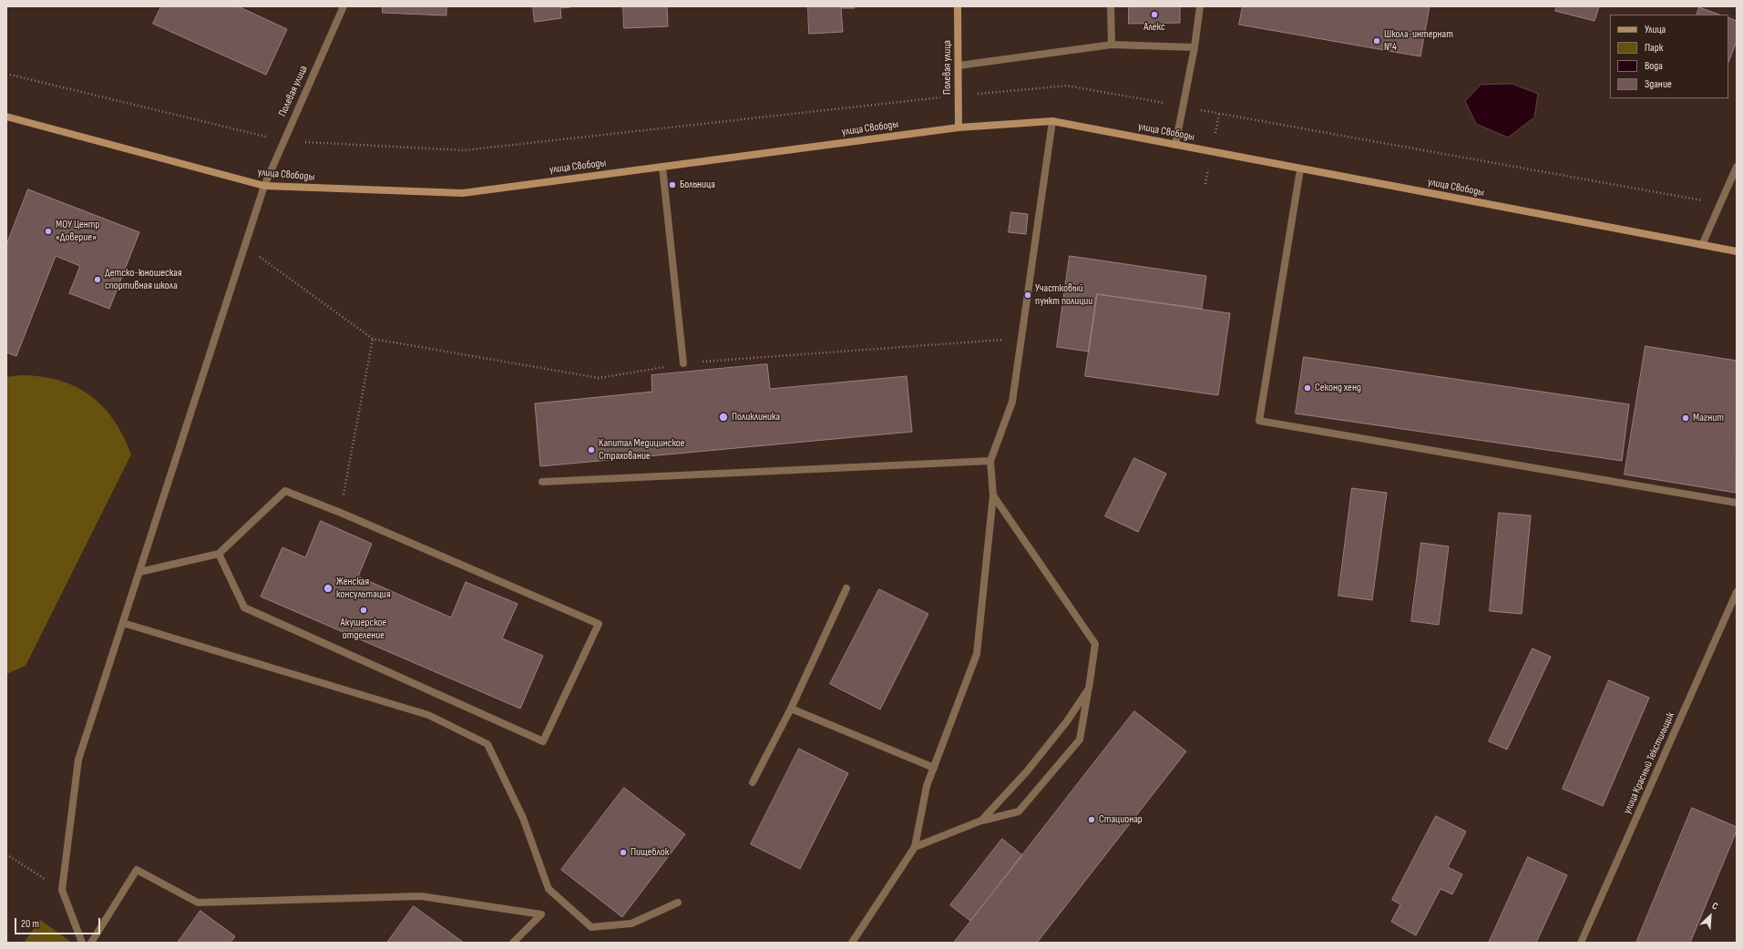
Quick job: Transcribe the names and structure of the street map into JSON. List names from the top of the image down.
{
  "streets": {
    "main road": ["Полевая улица", "улица Свободы"],
    "street": ["улица Красный Текстильщик"]
  },
  "crossings": [
    ["Полевая улица", "улица Свободы"]
  ],
  "places": [
    "Алекс",
    "Школа-интернат №4",
    "Больница",
    "МОУ Центр «Доверие»",
    "Детско-юношеская спортивная школа",
    "Участковый пункт полиции",
    "Секонд хенд",
    "Поликлиника",
    "Магнит",
    "Капитал Медицинское Страхование",
    "Женская консультация",
    "Акушерское отделение",
    "Стационар",
    "Пищеблок"
  ],
  "legend": [
    "Улица",
    "Парк",
    "Вода",
    "Здание"
  ],
  "scale_bar": "20 m",
  "north": "top right"
}
